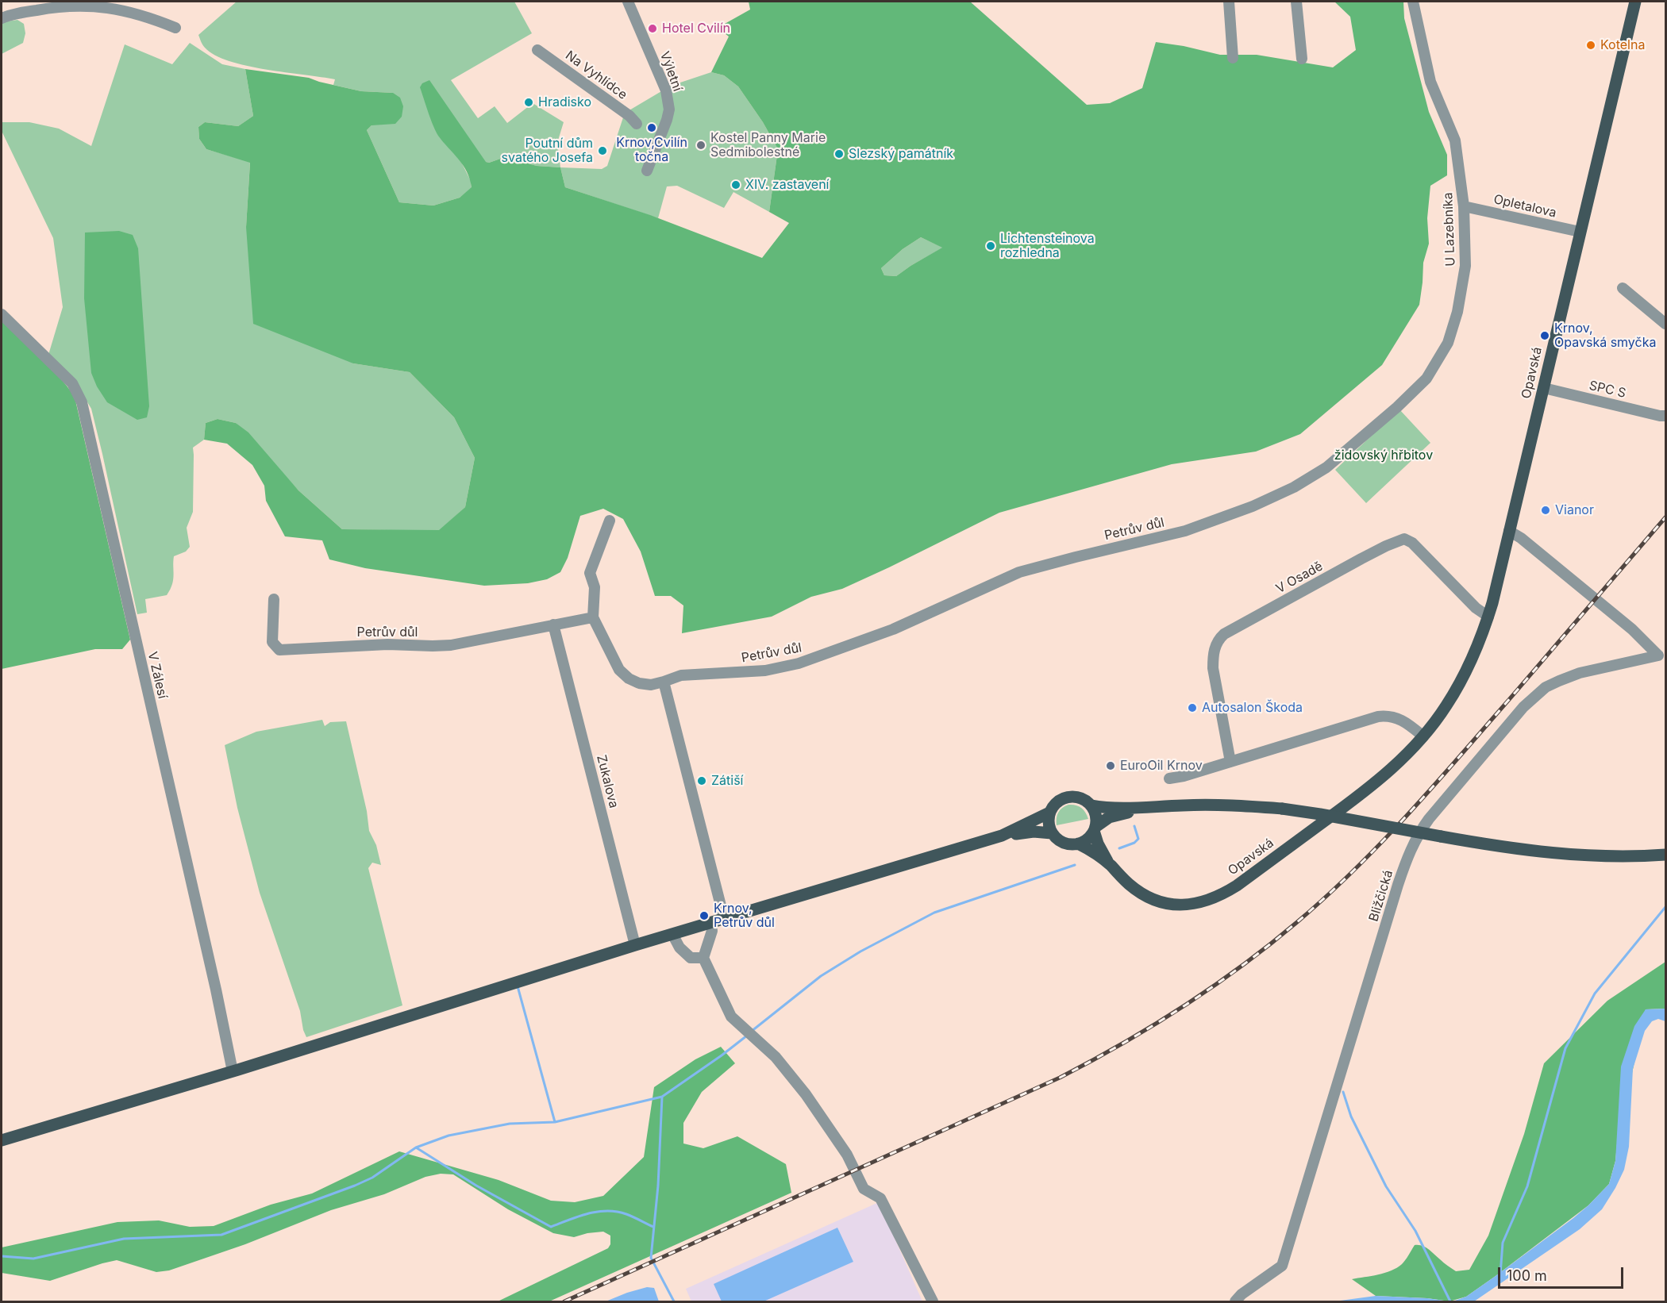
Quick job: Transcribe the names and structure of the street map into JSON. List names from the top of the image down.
{
  "streets": {
    "main road": ["Opavská"],
    "street": [
      "Výletní",
      "Na Vyhlídce",
      "Opletalova",
      "U Lazebníka",
      "SPC S",
      "Petrův důl",
      "V Osadě",
      "V Zálesí",
      "Zukalova",
      "Bližčická"
    ]
  },
  "crossings": [
    ["Opletalova", "U Lazebníka"],
    ["Opletalova", "Opavská"],
    ["U Lazebníka", "Petrův důl"],
    ["Opavská", "SPC S"],
    ["Opavská", "V Osadě"],
    ["Opavská", "Bližčická"],
    ["Petrův důl", "Zukalova"]
  ],
  "parks": ["židovský hřbitov"],
  "places": [
    "Hotel Cvilín",
    "Kotelna",
    "Hradisko",
    "Krnov,Cvilín točna",
    "Kostel Panny Marie Sedmibolestné",
    "Poutní dům svatého Josefa",
    "Slezský památník",
    "XIV. zastavení",
    "Lichtensteinova rozhledna",
    "Krnov, Opavská smyčka",
    "Vianor",
    "Autosalon Škoda",
    "EuroOil Krnov",
    "Zátiší",
    "Krnov, Petrův důl"
  ],
  "scale_bar": "100 m"
}
